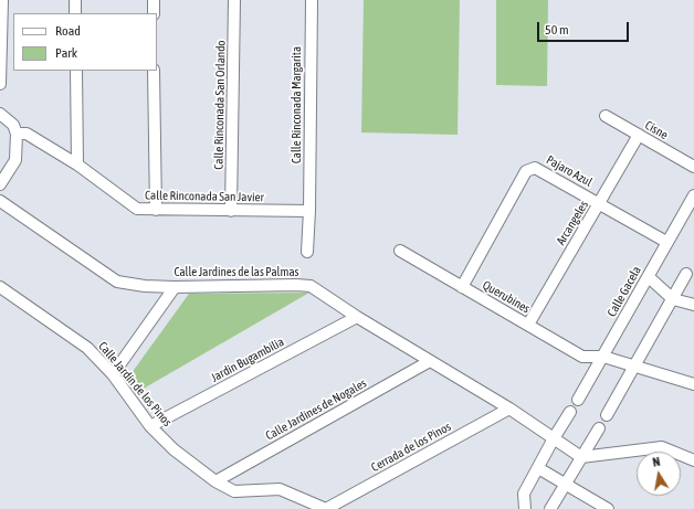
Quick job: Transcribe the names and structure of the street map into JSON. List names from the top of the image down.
{
  "streets": {
    "street": [
      "Calle Rinconada San Orlando",
      "Calle Rinconada Margarita",
      "Cisne",
      "Pajaro Azul",
      "Calle Rinconada San Javier",
      "Arcangeles",
      "Calle Jardines de las Palmas",
      "Calle Gacela",
      "Querubines",
      "Jardin Bugambilia",
      "Calle Jardín de los Pinos",
      "Calle Jardines de Nogales",
      "Cerrada de los Pinos"
    ]
  },
  "crossings": [
    ["Calle Rinconada San Orlando", "Calle Rinconada San Javier"],
    ["Calle Rinconada Margarita", "Calle Rinconada San Javier"],
    ["Cisne", "Arcangeles"],
    ["Pajaro Azul", "Arcangeles"],
    ["Pajaro Azul", "Calle Gacela"],
    ["Pajaro Azul", "Querubines"],
    ["Arcangeles", "Querubines"],
    ["Calle Jardines de las Palmas", "Jardin Bugambilia"],
    ["Calle Jardines de las Palmas", "Calle Jardines de Nogales"],
    ["Calle Jardines de las Palmas", "Cerrada de los Pinos"],
    ["Calle Gacela", "Querubines"],
    ["Jardin Bugambilia", "Calle Jardín de los Pinos"],
    ["Calle Jardín de los Pinos", "Calle Jardines de Nogales"],
    ["Calle Jardín de los Pinos", "Cerrada de los Pinos"]
  ],
  "legend": ["Road", "Park"],
  "scale_bar": "50 m",
  "north": "top"
}
